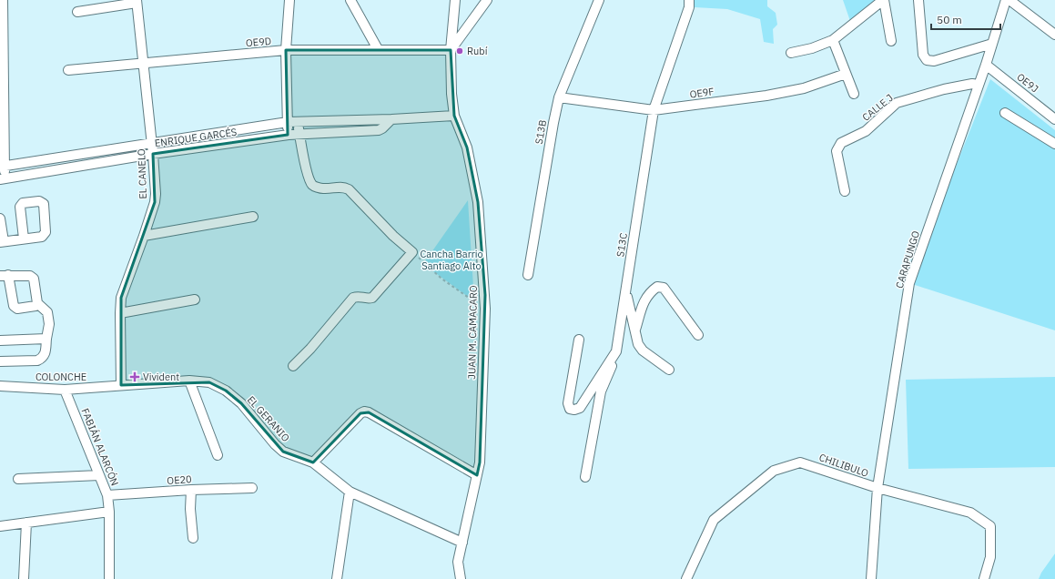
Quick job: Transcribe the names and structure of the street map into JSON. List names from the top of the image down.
{
  "streets": {
    "street": [
      "OE9D",
      "OE9J",
      "OE9F",
      "CALLE J",
      "S13B",
      "ENRIQUE GARCÉS",
      "EL CANELO",
      "S13C",
      "CARAPUNGO",
      "JUAN M. CAMACARO",
      "COLONCHE",
      "EL GERANIO",
      "FABIÁN ALARCÓN",
      "CHILIBULO",
      "OE20"
    ]
  },
  "crossings": [
    ["OE9D", "EL CANELO"],
    ["OE9D", "JUAN M. CAMACARO"],
    ["OE9J", "CARAPUNGO"],
    ["OE9F", "S13B"],
    ["OE9F", "S13C"],
    ["CALLE J", "CARAPUNGO"],
    ["ENRIQUE GARCÉS", "EL CANELO"],
    ["ENRIQUE GARCÉS", "JUAN M. CAMACARO"],
    ["EL CANELO", "COLONCHE"],
    ["EL CANELO", "EL GERANIO"],
    ["CARAPUNGO", "CHILIBULO"],
    ["JUAN M. CAMACARO", "EL GERANIO"],
    ["COLONCHE", "EL GERANIO"],
    ["COLONCHE", "FABIÁN ALARCÓN"],
    ["FABIÁN ALARCÓN", "OE20"]
  ],
  "parks": ["Cancha Barrio Santiago Alto"],
  "places": {
    "other": ["Rubí"],
    "health": ["Vivident"]
  },
  "scale_bar": "50 m"
}
